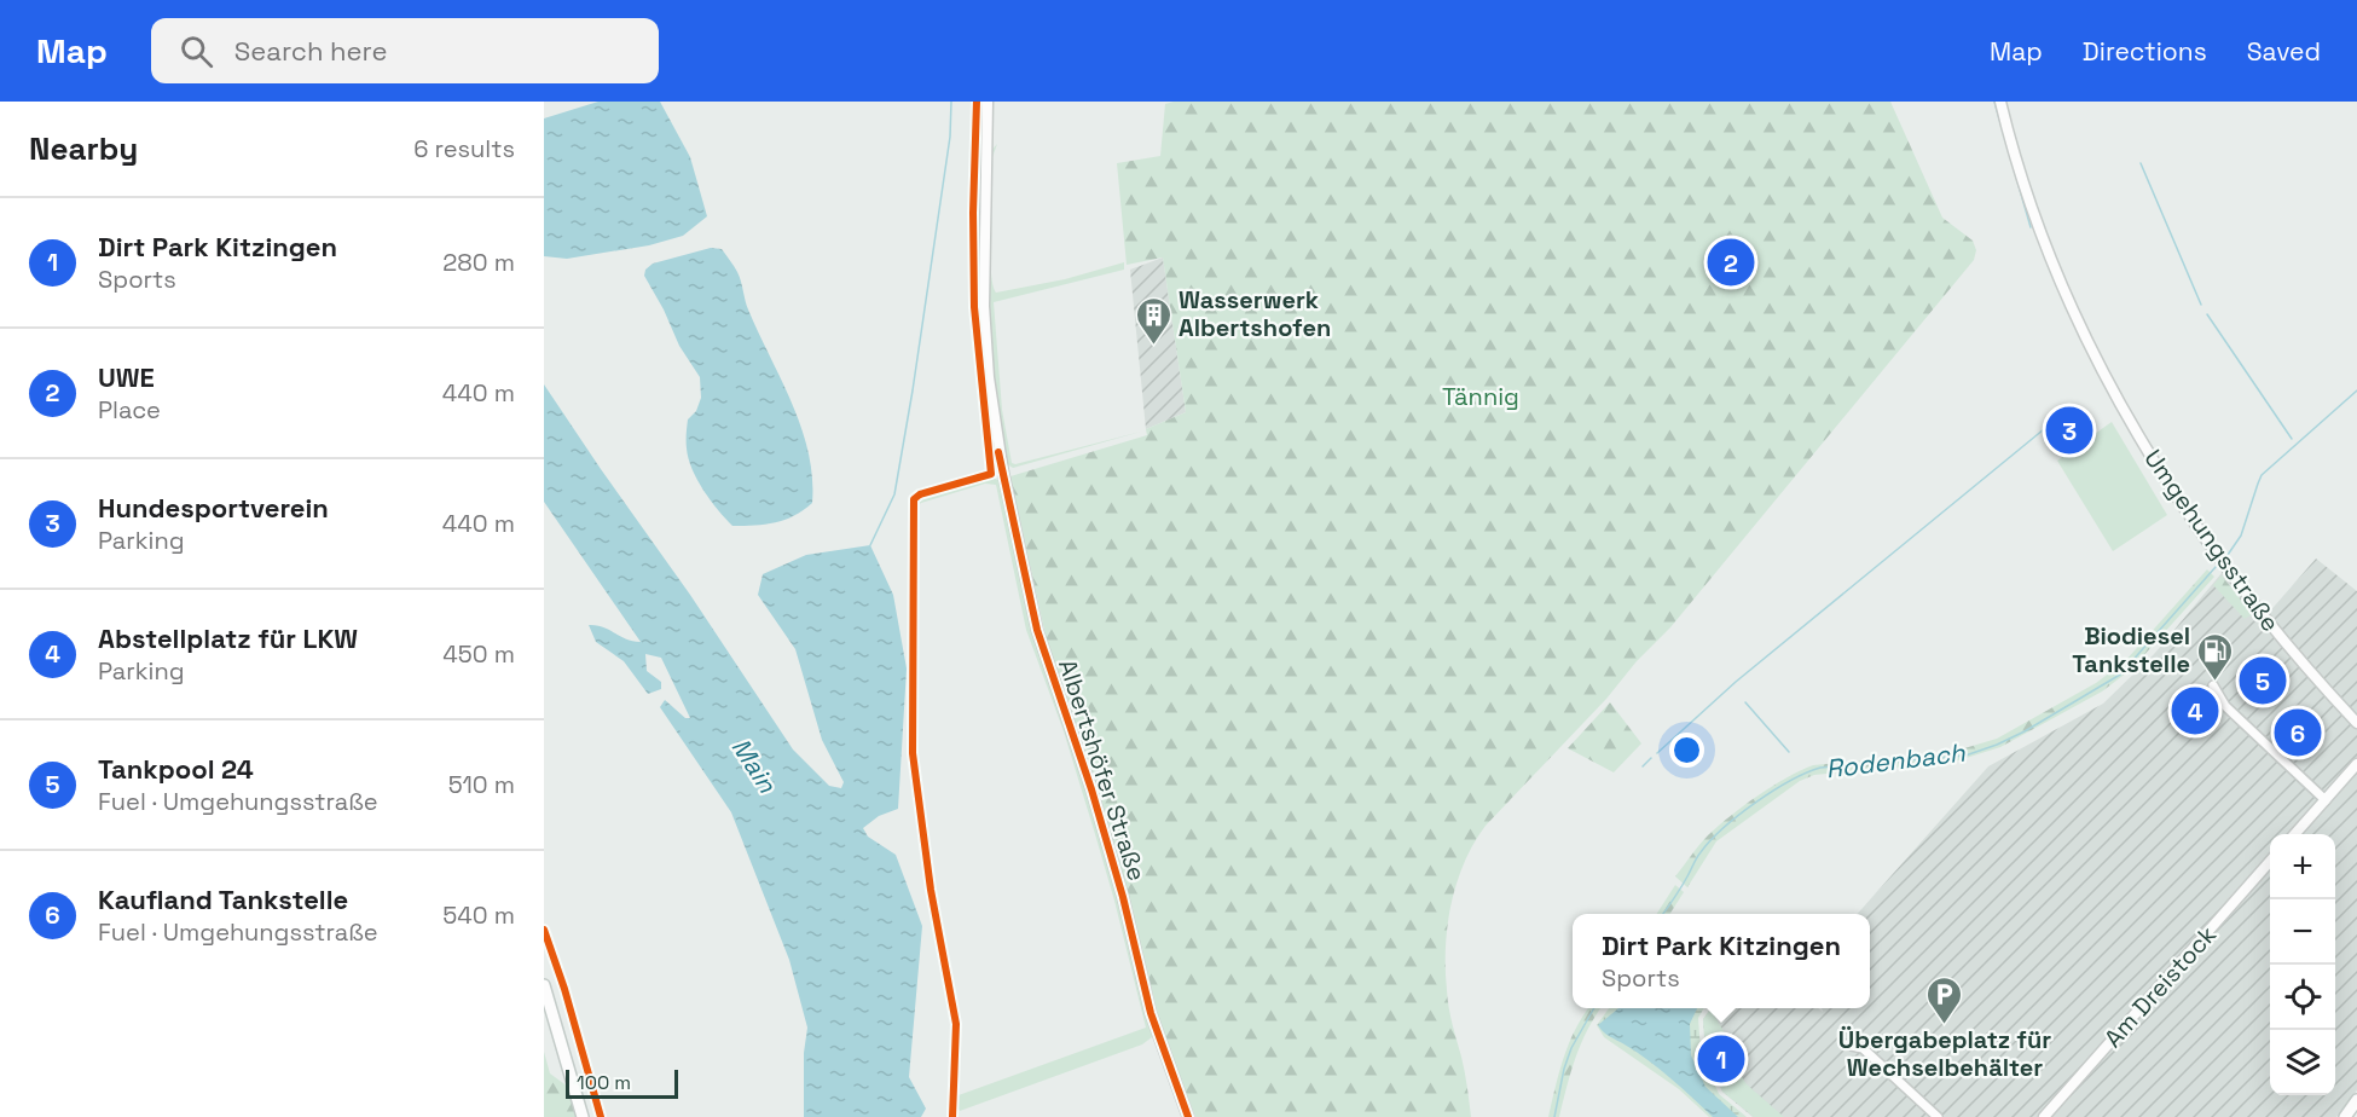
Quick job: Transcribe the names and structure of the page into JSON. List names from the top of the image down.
{
  "streets": {
    "street": ["Umgehungsstraße", "Albertshöfer Straße", "Am Dreistock"]
  },
  "water": ["Rodenbach", "Main"],
  "parks": ["Tännig"],
  "places": {
    "building": ["Wasserwerk Albertshofen"],
    "fuel station": ["Biodiesel Tankstelle"],
    "parking": ["Übergabeplatz für Wechselbehälter"]
  },
  "scale_bar": "100 m",
  "page": {
    "header": "Map",
    "search": "Search here",
    "nav": ["Map", "Directions", "Saved"],
    "heading": ["Nearby", "6 results"],
    "list": [
      {
        "mark": "1",
        "name": "Dirt Park Kitzingen",
        "note": "Sports",
        "value": "280 m"
      },
      {
        "mark": "2",
        "name": "UWE",
        "note": "Place",
        "value": "440 m"
      },
      {
        "mark": "3",
        "name": "Hundesportverein",
        "note": "Parking",
        "value": "440 m"
      },
      {
        "mark": "4",
        "name": "Abstellplatz für LKW",
        "note": "Parking",
        "value": "450 m"
      },
      {
        "mark": "5",
        "name": "Tankpool 24",
        "note": "Fuel · Umgehungsstraße",
        "value": "510 m"
      },
      {
        "mark": "6",
        "name": "Kaufland Tankstelle",
        "note": "Fuel · Umgehungsstraße",
        "value": "540 m"
      }
    ],
    "pins": [
      "2",
      "3",
      "5",
      "4",
      "6",
      "1"
    ],
    "map_buttons": ["+", "−"],
    "popup": ["Dirt Park Kitzingen", "Sports"],
    "scale": "100 m"
  }
}
